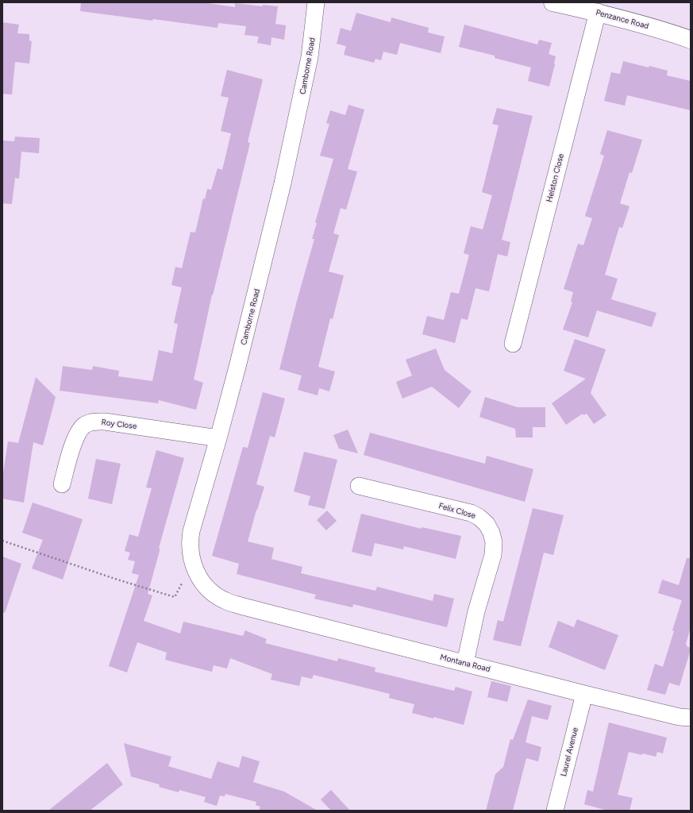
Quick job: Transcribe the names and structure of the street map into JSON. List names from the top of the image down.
{
  "streets": {
    "street": [
      "Penzance Road",
      "Camborne Road",
      "Helston Close",
      "Roy Close",
      "Felix Close",
      "Montana Road",
      "Laurel Avenue"
    ]
  },
  "crossings": [
    ["Penzance Road", "Helston Close"],
    ["Camborne Road", "Roy Close"],
    ["Camborne Road", "Montana Road"],
    ["Felix Close", "Montana Road"],
    ["Montana Road", "Laurel Avenue"]
  ]
}
